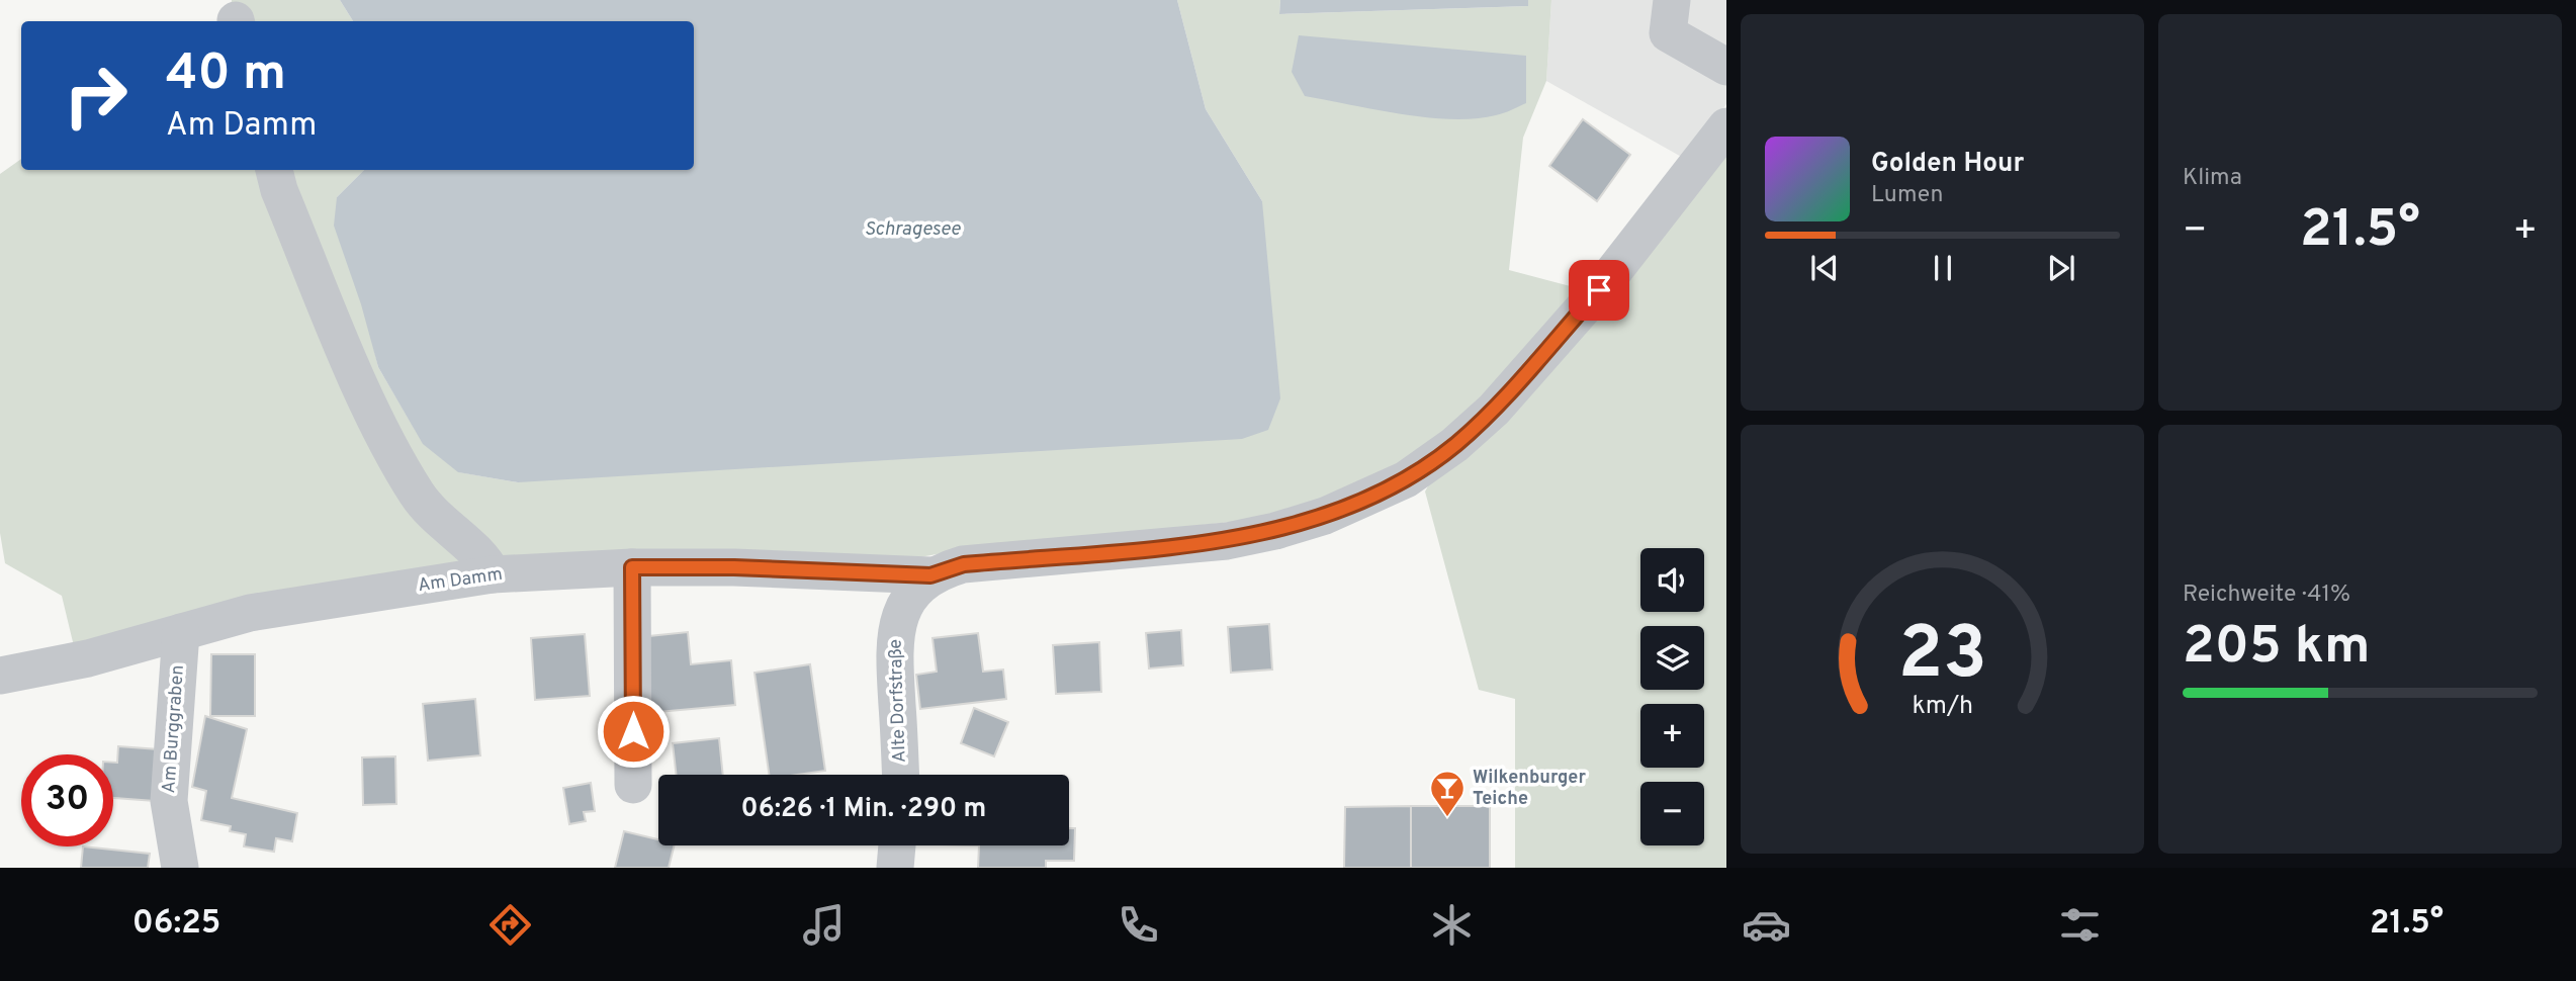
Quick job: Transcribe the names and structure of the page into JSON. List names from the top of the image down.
{
  "streets": {
    "street": ["Am Damm", "Alte Dorfstraße", "Am Burggraben"]
  },
  "crossings": [
    ["Am Damm", "Alte Dorfstraße"],
    ["Am Damm", "Am Burggraben"]
  ],
  "water": ["Schragesee"],
  "places": {
    "bar": ["Wilkenburger Teiche"]
  },
  "page": {
    "tile": [
      "Klima",
      ["Reichweite · 41%", "205 km"]
    ],
    "turn": ["40 m", "Am Damm"],
    "song": ["Golden Hour", "Lumen"],
    "heat": ["−", "21.5°", "+"],
    "map_buttons": ["+", "−"],
    "limit": "30",
    "trip": "06:26 · 1 Min. · 290 m",
    "tabs": ["06:25", "21.5°"],
    "gauge": ["23", "km/h"]
  }
}
